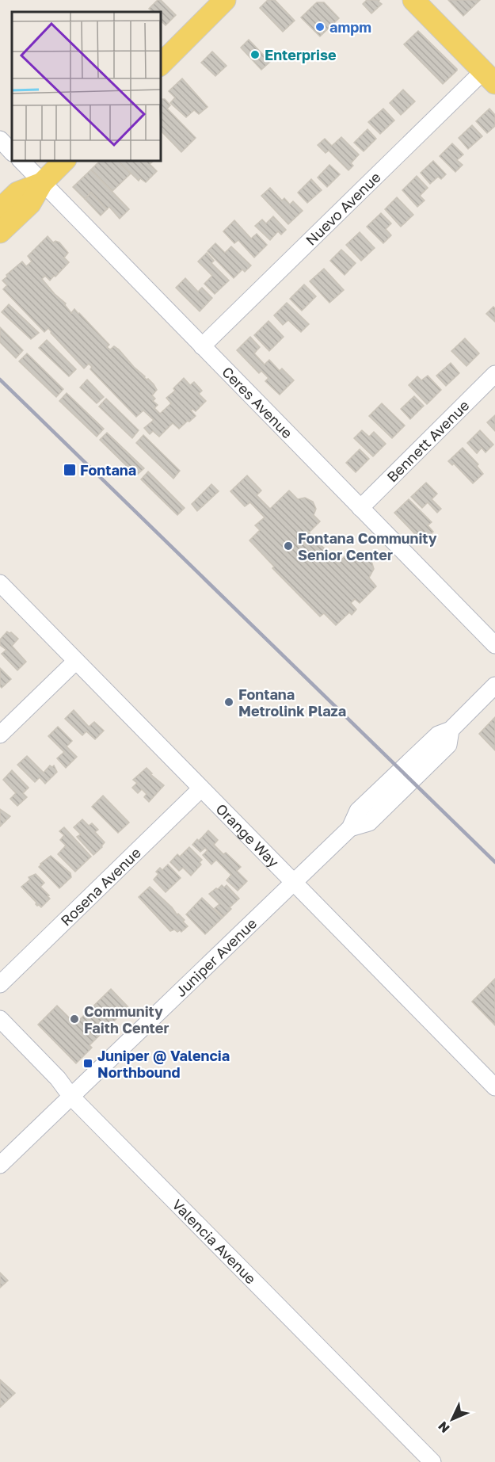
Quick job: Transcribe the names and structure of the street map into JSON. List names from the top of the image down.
{
  "streets": {
    "street": [
      "Nuevo Avenue",
      "Ceres Avenue",
      "Bennett Avenue",
      "Orange Way",
      "Rosena Avenue",
      "Juniper Avenue",
      "Valencia Avenue"
    ]
  },
  "crossings": [
    ["Nuevo Avenue", "Ceres Avenue"],
    ["Ceres Avenue", "Bennett Avenue"],
    ["Orange Way", "Rosena Avenue"],
    ["Orange Way", "Juniper Avenue"],
    ["Juniper Avenue", "Valencia Avenue"]
  ],
  "places": {
    "other": [
      "ampm",
      "Enterprise",
      "Fontana Community Senior Center",
      "Fontana Metrolink Plaza",
      "Community Faith Center"
    ],
    "transit": ["Fontana", "Juniper @ Valencia Northbound"]
  },
  "north": "bottom left"
}
